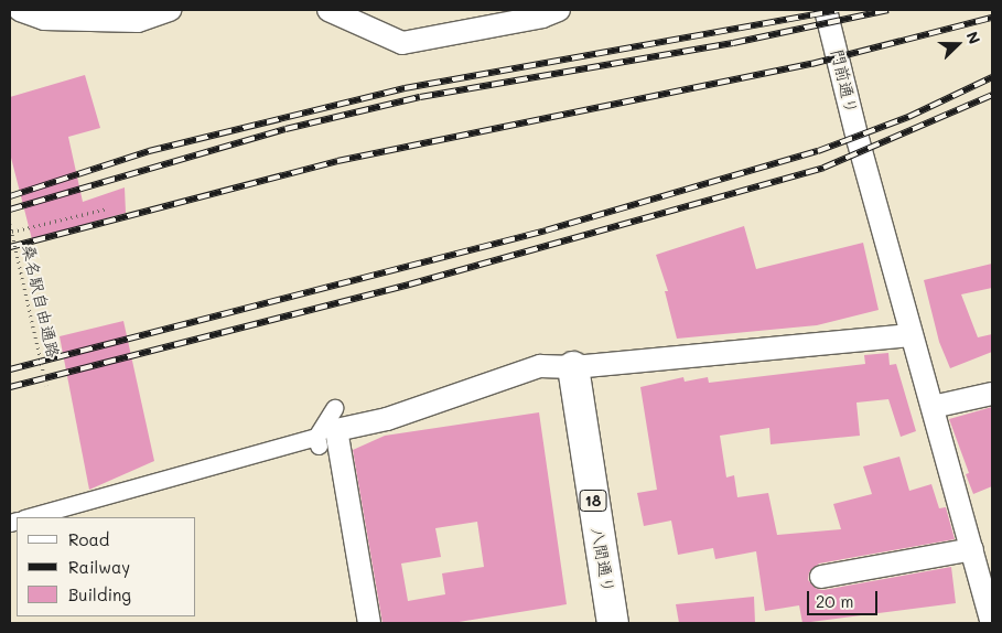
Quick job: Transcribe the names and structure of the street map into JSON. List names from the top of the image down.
{
  "streets": {
    "main road": ["18", "八間通り"],
    "street": ["門前通り"],
    "path": ["桑名駅自由通路"]
  },
  "legend": ["Road", "Railway", "Building"],
  "scale_bar": "20 m",
  "north": "right"
}
